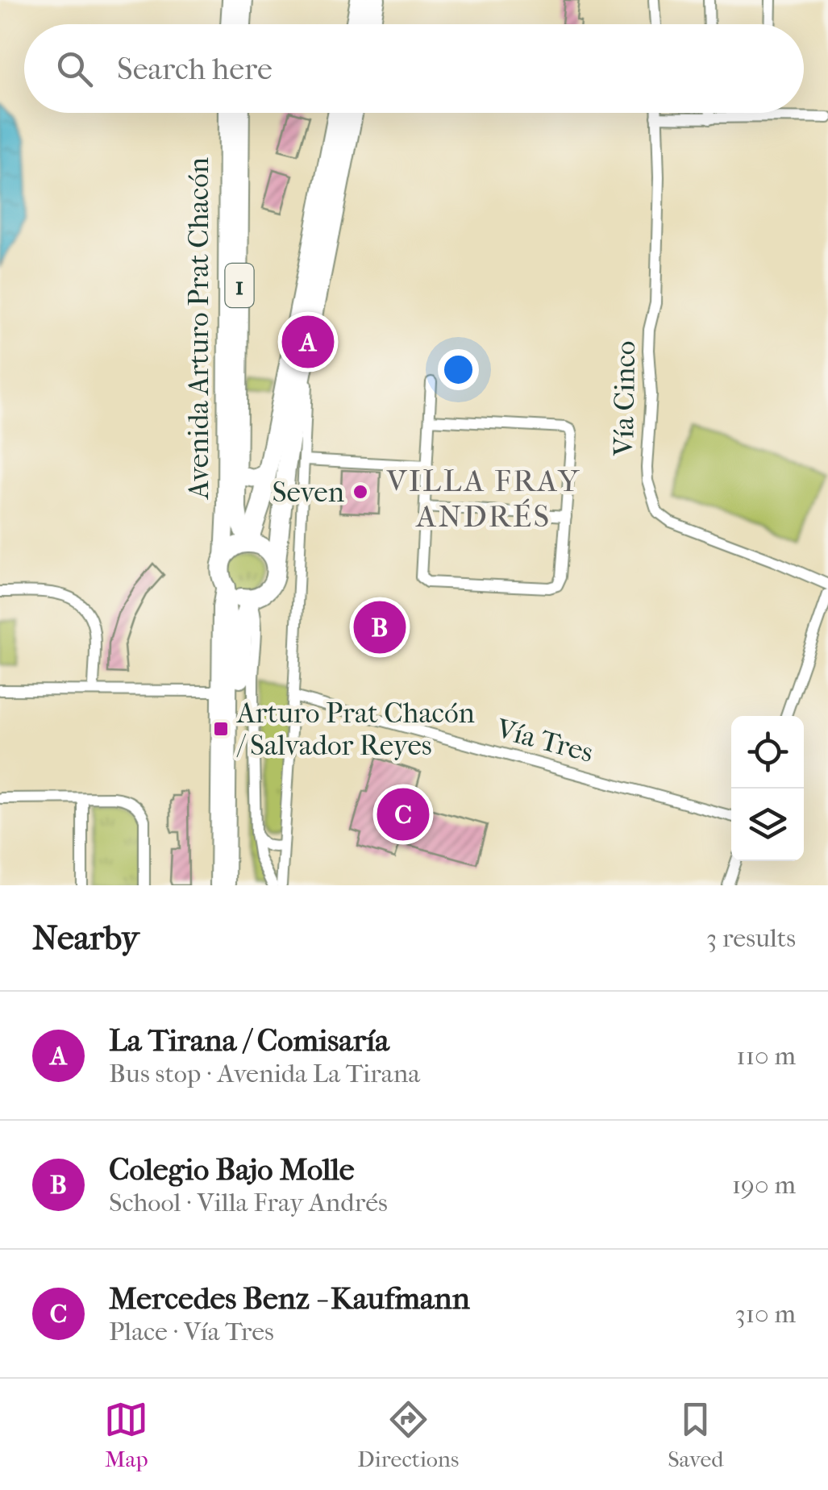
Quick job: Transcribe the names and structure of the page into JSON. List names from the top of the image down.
{
  "streets": {
    "highway": ["1", "Avenida Arturo Prat Chacón"],
    "street": ["Vía Cinco", "Vía Tres"]
  },
  "districts": ["VILLA FRAY ANDRÉS"],
  "places": {
    "other": ["Seven"],
    "transit": ["Arturo Prat Chacón / Salvador Reyes"]
  },
  "page": {
    "search": "Search here",
    "pins": ["A", "B", "C"],
    "heading": ["Nearby", "3 results"],
    "list": [
      {
        "mark": "A",
        "name": "La Tirana / Comisaría",
        "note": "Bus stop · Avenida La Tirana",
        "value": "110 m"
      },
      {
        "mark": "B",
        "name": "Colegio Bajo Molle",
        "note": "School · Villa Fray Andrés",
        "value": "190 m"
      },
      {
        "mark": "C",
        "name": "Mercedes Benz - Kaufmann",
        "note": "Place · Vía Tres",
        "value": "310 m"
      }
    ],
    "nav": ["Map", "Directions", "Saved"]
  }
}
